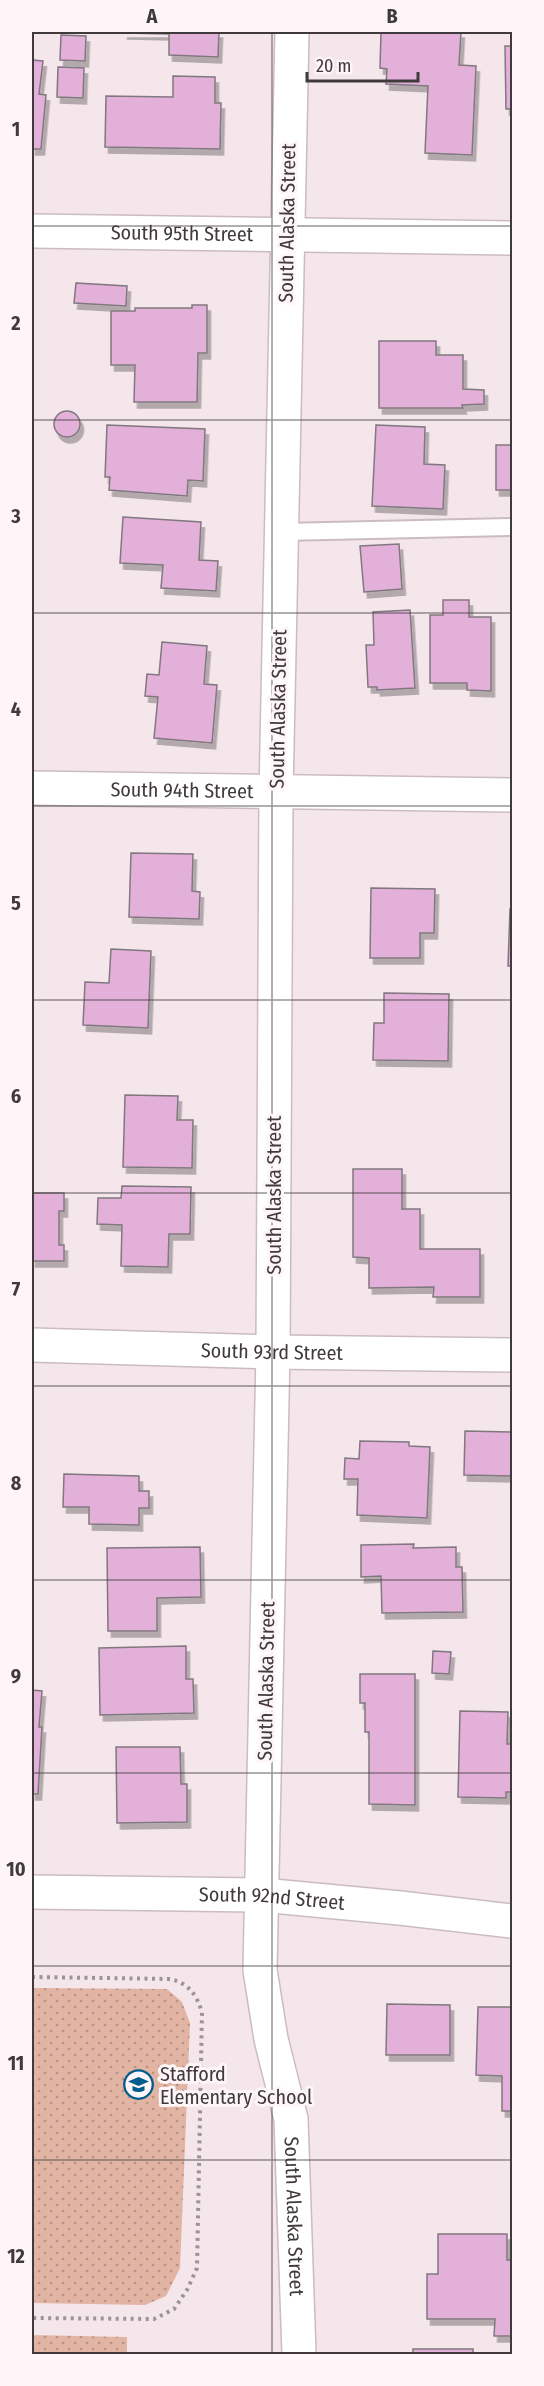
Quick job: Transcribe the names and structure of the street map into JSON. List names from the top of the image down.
{
  "streets": {
    "street": [
      "South Alaska Street",
      "South 95th Street",
      "South 94th Street",
      "South 93rd Street",
      "South 92nd Street"
    ]
  },
  "crossings": [
    ["South Alaska Street", "South 95th Street"],
    ["South Alaska Street", "South 94th Street"],
    ["South Alaska Street", "South 93rd Street"],
    ["South Alaska Street", "South 92nd Street"]
  ],
  "places": {
    "school or university": ["Stafford Elementary School"]
  },
  "scale_bar": "20 m",
  "grid": {
    "columns": ["A", "B"],
    "rows": [
      "1",
      "2",
      "3",
      "4",
      "5",
      "6",
      "7",
      "8",
      "9",
      "10",
      "11",
      "12"
    ]
  }
}
